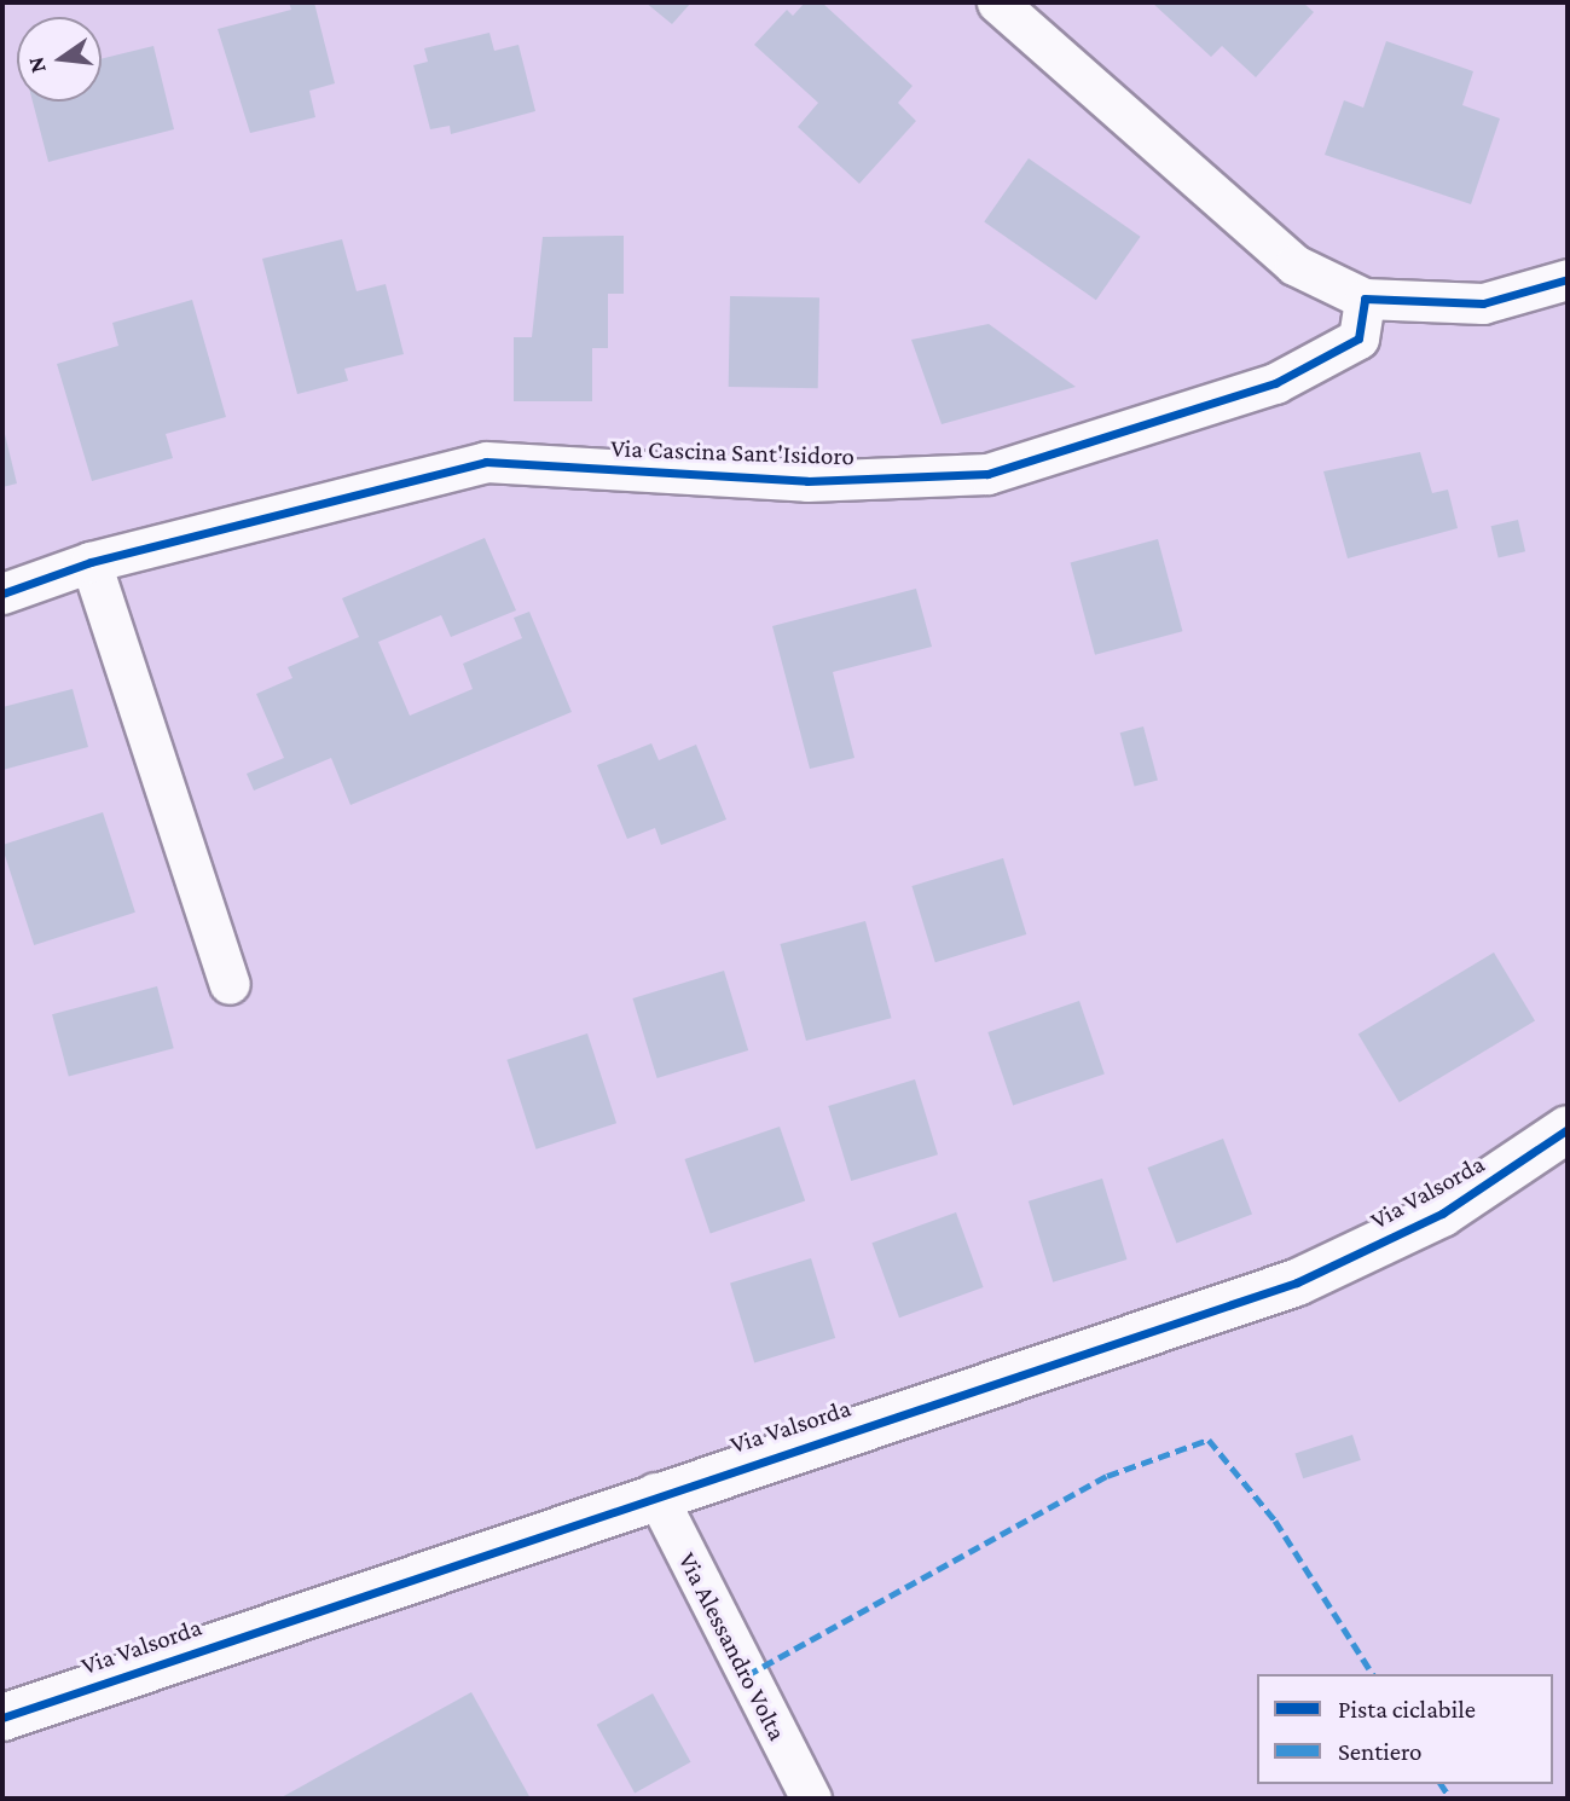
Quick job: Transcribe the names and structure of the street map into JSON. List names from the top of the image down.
{
  "streets": {
    "street": ["Via Cascina Sant'Isidoro", "Via Valsorda", "Via Alessandro Volta"]
  },
  "crossings": [
    ["Via Valsorda", "Via Alessandro Volta"]
  ],
  "legend": ["Pista ciclabile", "Sentiero"],
  "north": "left"
}
